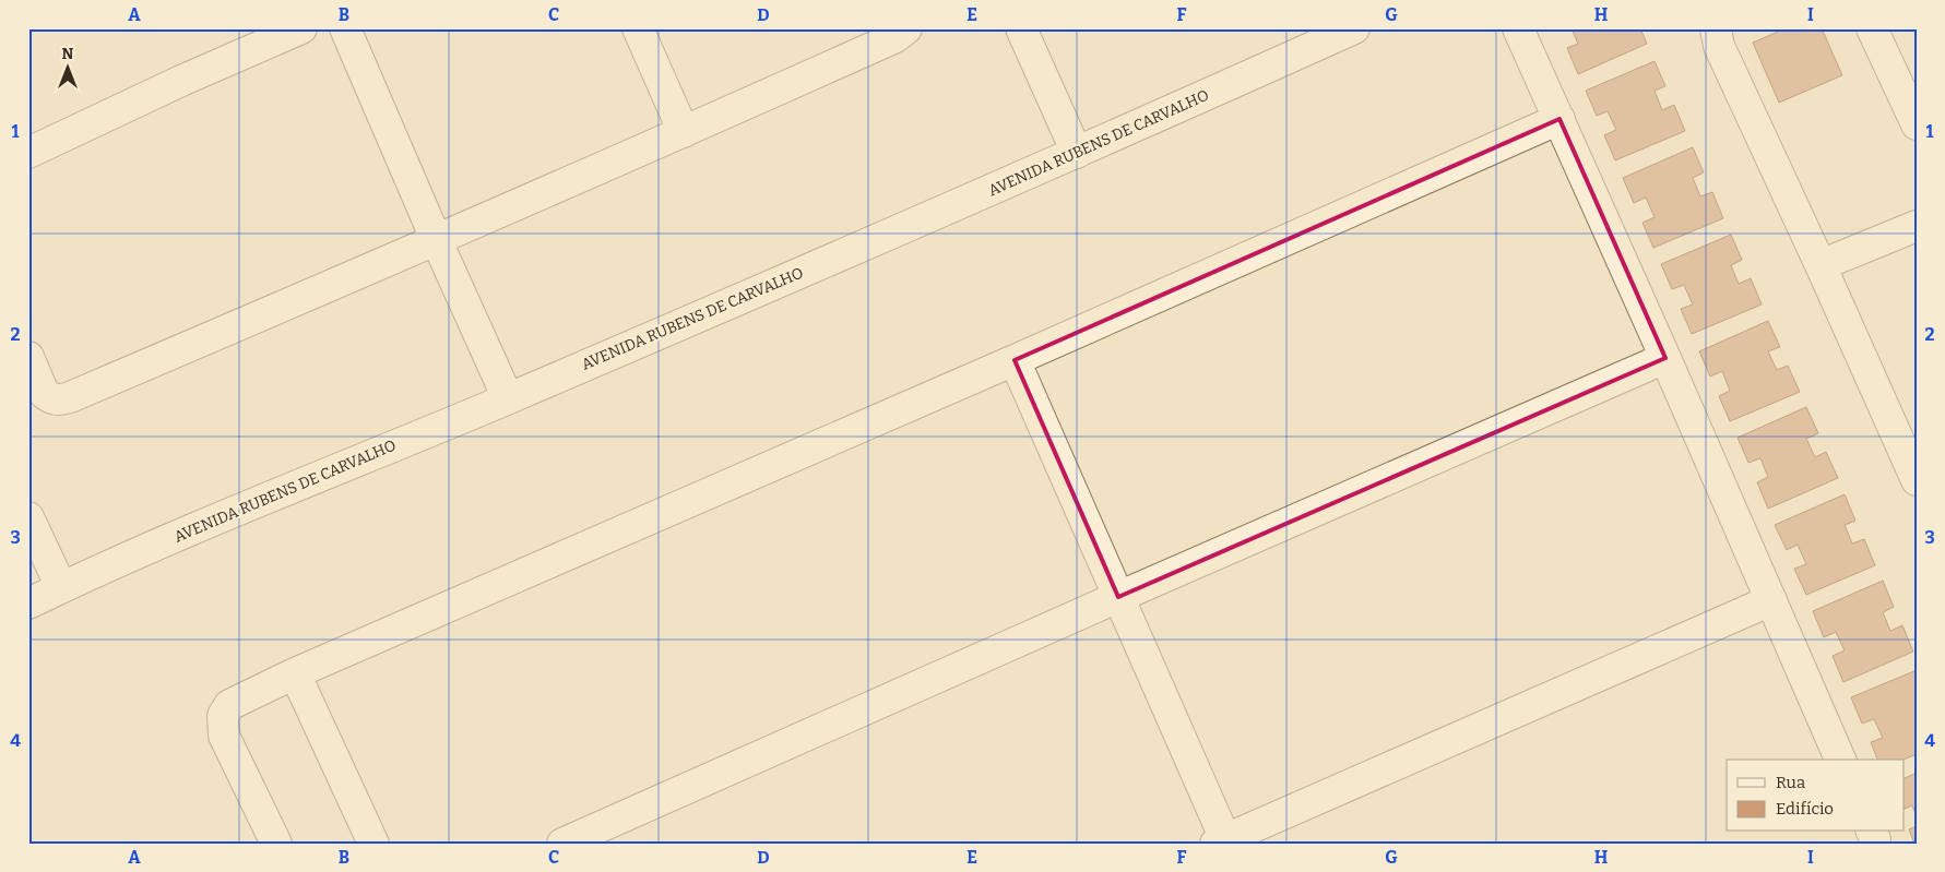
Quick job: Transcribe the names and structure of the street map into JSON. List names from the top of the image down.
{
  "streets": {
    "street": ["AVENIDA RUBENS DE CARVALHO"]
  },
  "legend": ["Rua", "Edifício"],
  "north": "top",
  "grid": {
    "columns": [
      "A",
      "B",
      "C",
      "D",
      "E",
      "F",
      "G",
      "H",
      "I"
    ],
    "rows": [
      "1",
      "2",
      "3",
      "4"
    ]
  }
}
